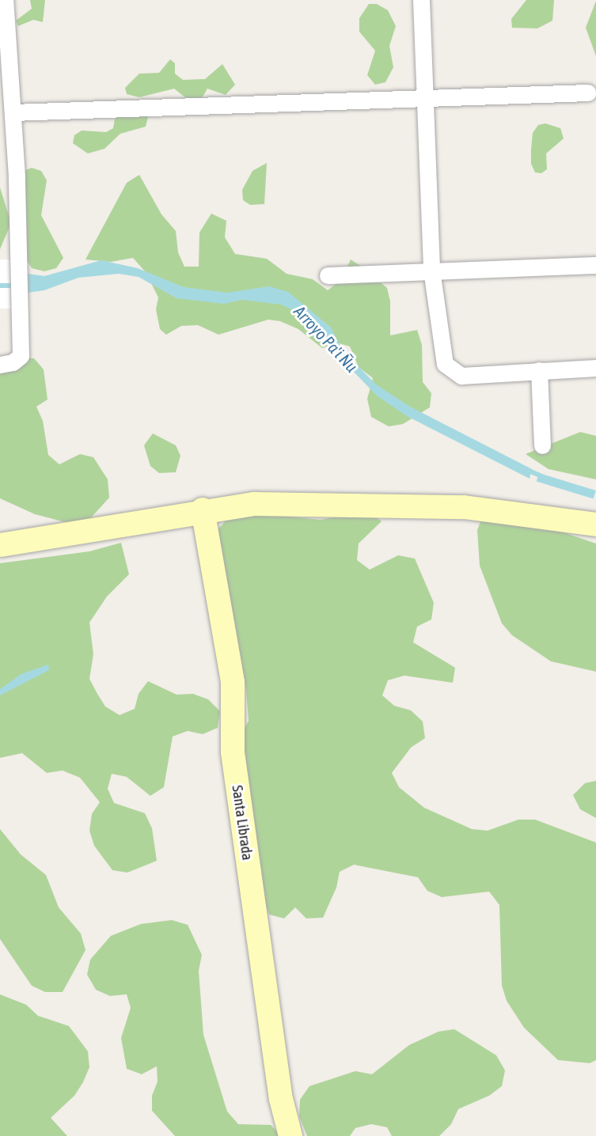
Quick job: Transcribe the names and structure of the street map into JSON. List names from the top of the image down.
{
  "streets": {
    "street": ["Santa Librada"]
  },
  "water": ["Arroyo Pa'i Ñu"]
}
